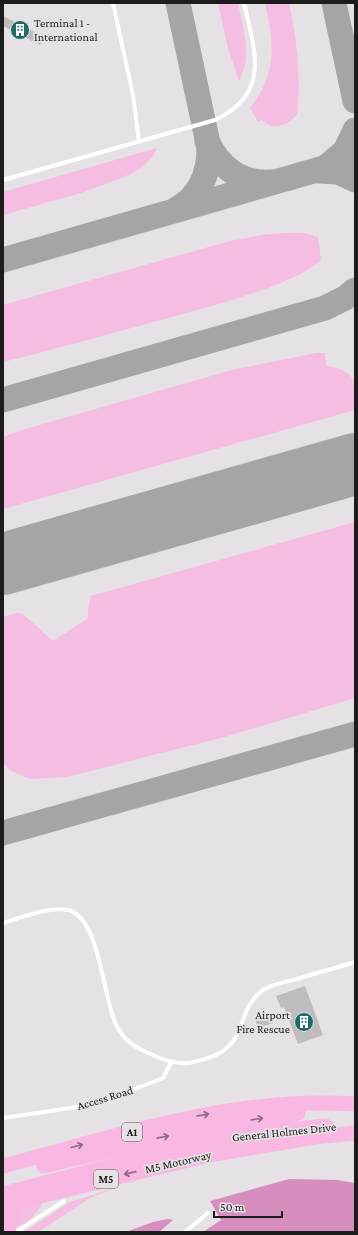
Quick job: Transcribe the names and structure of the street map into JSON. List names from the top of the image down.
{
  "streets": {
    "highway": [
      "A1",
      "General Holmes Drive",
      "M5 Motorway",
      "M5"
    ],
    "lane": ["Access Road"]
  },
  "crossings": [
    ["General Holmes Drive", "M5"]
  ],
  "places": {
    "building": ["Terminal 1 - International", "Airport Fire Rescue"]
  },
  "scale_bar": "50 m"
}
